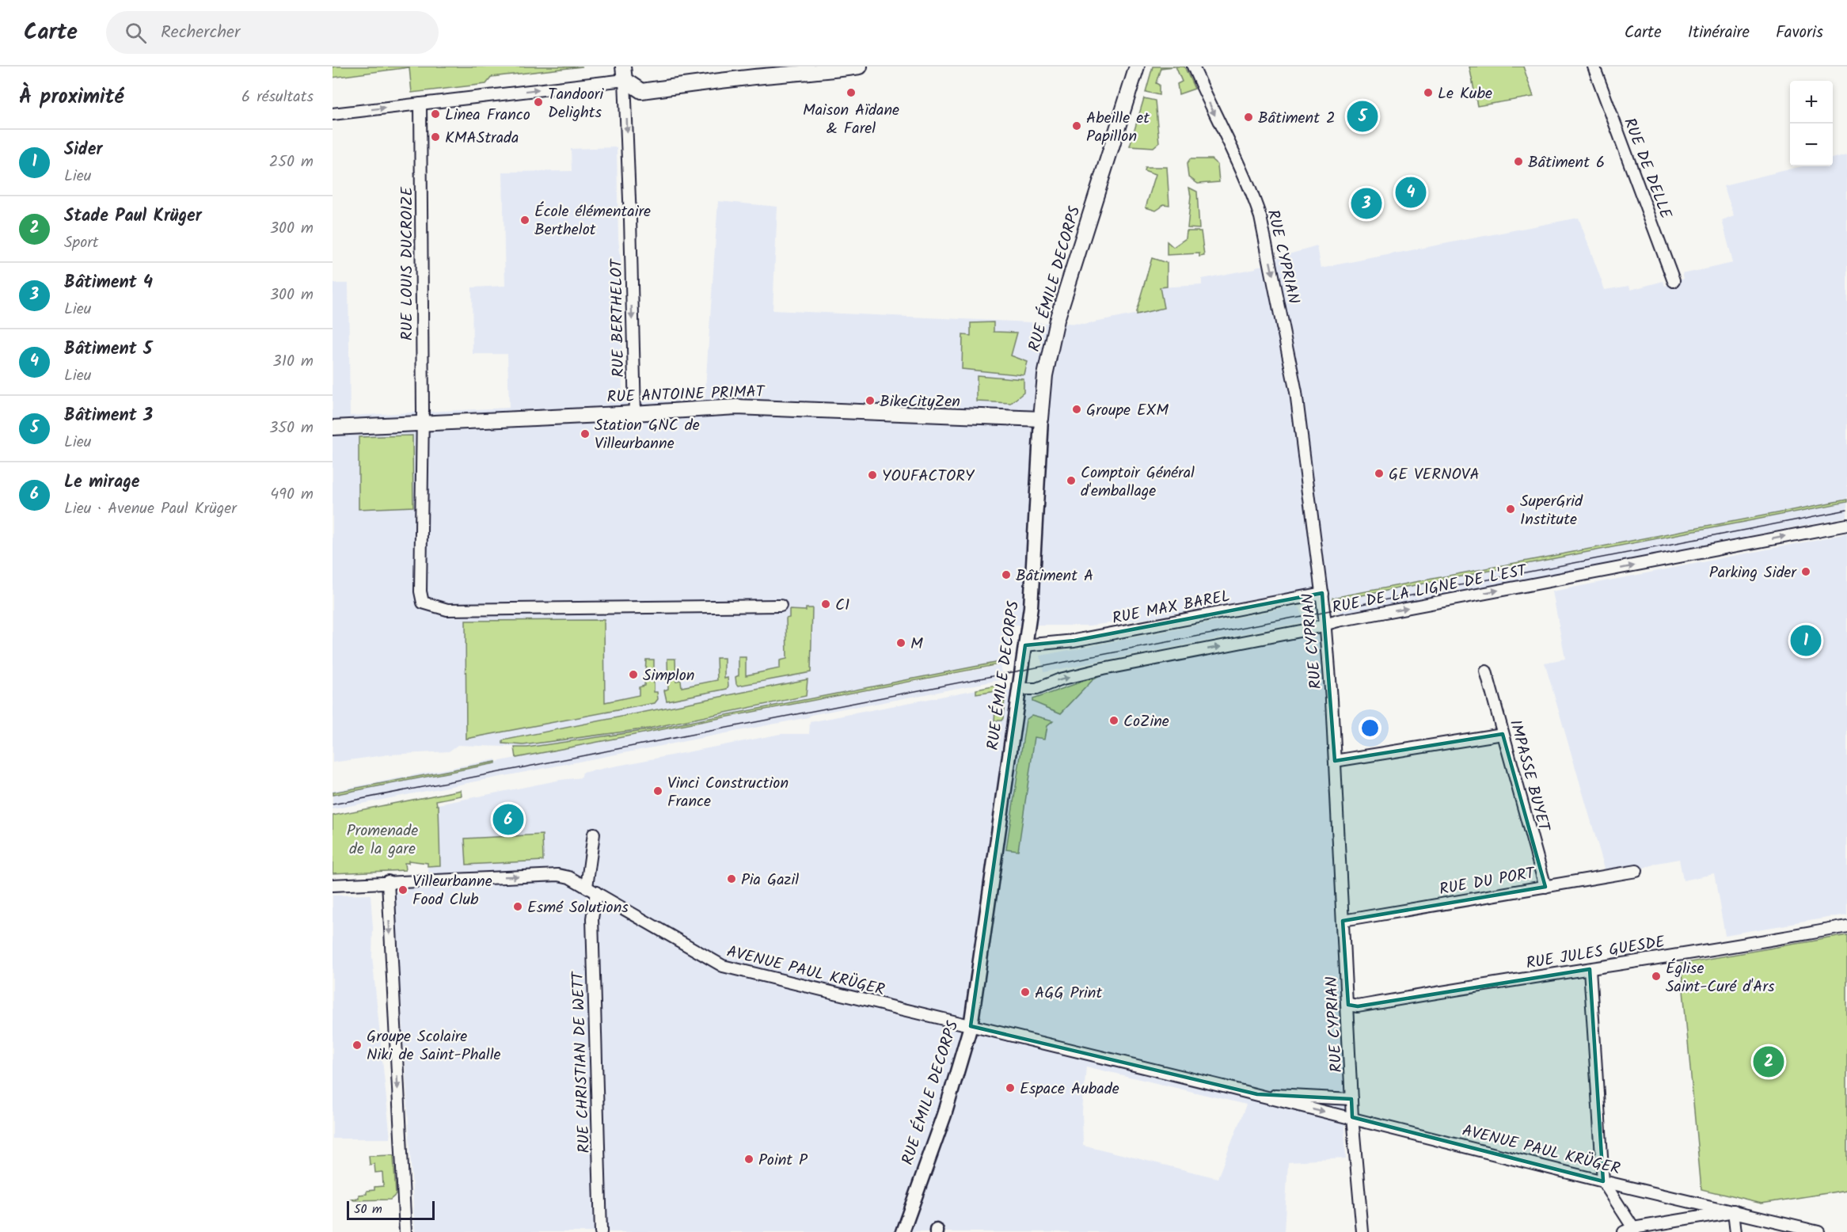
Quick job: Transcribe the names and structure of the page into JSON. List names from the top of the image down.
{
  "streets": {
    "main road": ["RUE ÉMILE DECORPS", "RUE ANTOINE PRIMAT"],
    "street": [
      "RUE DE DELLE",
      "RUE CYPRIAN",
      "RUE LOUIS DUCROIZE",
      "RUE BERTHELOT",
      "RUE DE LA LIGNE DE L'EST",
      "RUE MAX BAREL",
      "IMPASSE BUYET",
      "RUE DU PORT",
      "RUE JULES GUESDE",
      "AVENUE PAUL KRÜGER",
      "RUE CHRISTIAN DE WETT"
    ]
  },
  "crossings": [
    ["RUE CYPRIAN", "RUE DE LA LIGNE DE L'EST"],
    ["RUE CYPRIAN", "RUE MAX BAREL"],
    ["RUE CYPRIAN", "RUE DU PORT"],
    ["RUE CYPRIAN", "RUE JULES GUESDE"],
    ["RUE CYPRIAN", "AVENUE PAUL KRÜGER"],
    ["RUE LOUIS DUCROIZE", "RUE ANTOINE PRIMAT"],
    ["RUE ÉMILE DECORPS", "RUE ANTOINE PRIMAT"],
    ["RUE ÉMILE DECORPS", "RUE DE LA LIGNE DE L'EST"],
    ["RUE ÉMILE DECORPS", "RUE MAX BAREL"],
    ["RUE ÉMILE DECORPS", "AVENUE PAUL KRÜGER"],
    ["RUE BERTHELOT", "RUE ANTOINE PRIMAT"],
    ["IMPASSE BUYET", "RUE DU PORT"],
    ["AVENUE PAUL KRÜGER", "RUE CHRISTIAN DE WETT"]
  ],
  "one_way": ["RUE CYPRIAN", "RUE BERTHELOT", "RUE DE LA LIGNE DE L'EST"],
  "parks": ["Promenade de la gare"],
  "places": [
    "Maison Aïdane & Farel",
    "Le Kube",
    "Tandoori Delights",
    "Linea Franco",
    "Bâtiment 2",
    "Abeille et Papillon",
    "KMAStrada",
    "Bâtiment 6",
    "École élémentaire Berthelot",
    "BikeCityZen",
    "Groupe EXM",
    "Station GNC de Villeurbanne",
    "GE VERNOVA",
    "YOUFACTORY",
    "Comptoir Général d'emballage",
    "SuperGrid Institute",
    "Parking Sider",
    "Bâtiment A",
    "C1",
    "M",
    "Simplon",
    "CoZine",
    "Vinci Construction France",
    "Pia Gazil",
    "Villeurbanne Food Club",
    "Esmé Solutions",
    "Église Saint-Curé d'Ars",
    "AGG Print",
    "Groupe Scolaire Niki de Saint-Phalle",
    "Espace Aubade",
    "Point P"
  ],
  "scale_bar": "50 m",
  "page": {
    "header": "Carte",
    "search": "Rechercher",
    "nav": ["Carte", "Itinéraire", "Favoris"],
    "heading": ["À proximité", "6 résultats"],
    "map_buttons": ["+", "−"],
    "pins": [
      "5",
      "4",
      "3",
      "1",
      "6",
      "2"
    ],
    "list": [
      {
        "mark": "1",
        "name": "Sider",
        "note": "Lieu",
        "value": "250 m"
      },
      {
        "mark": "2",
        "name": "Stade Paul Krüger",
        "note": "Sport",
        "value": "300 m"
      },
      {
        "mark": "3",
        "name": "Bâtiment 4",
        "note": "Lieu",
        "value": "300 m"
      },
      {
        "mark": "4",
        "name": "Bâtiment 5",
        "note": "Lieu",
        "value": "310 m"
      },
      {
        "mark": "5",
        "name": "Bâtiment 3",
        "note": "Lieu",
        "value": "350 m"
      },
      {
        "mark": "6",
        "name": "Le mirage",
        "note": "Lieu · Avenue Paul Krüger",
        "value": "490 m"
      }
    ],
    "scale": "50 m"
  }
}
